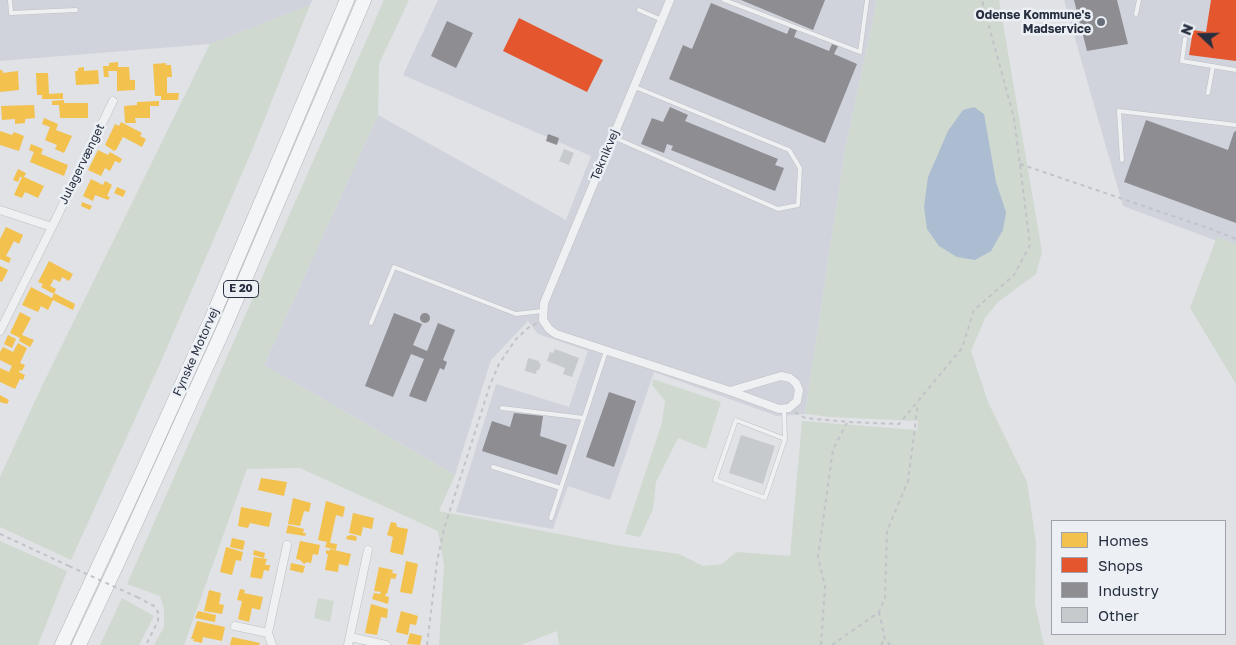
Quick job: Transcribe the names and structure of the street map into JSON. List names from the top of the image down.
{
  "streets": {
    "highway": ["E 20", "Fynske Motorvej"],
    "street": ["Teknikvej", "Julagervænget"]
  },
  "places": ["Odense Kommune's Madservice"],
  "legend": [
    "Homes",
    "Shops",
    "Industry",
    "Other"
  ],
  "north": "left"
}
